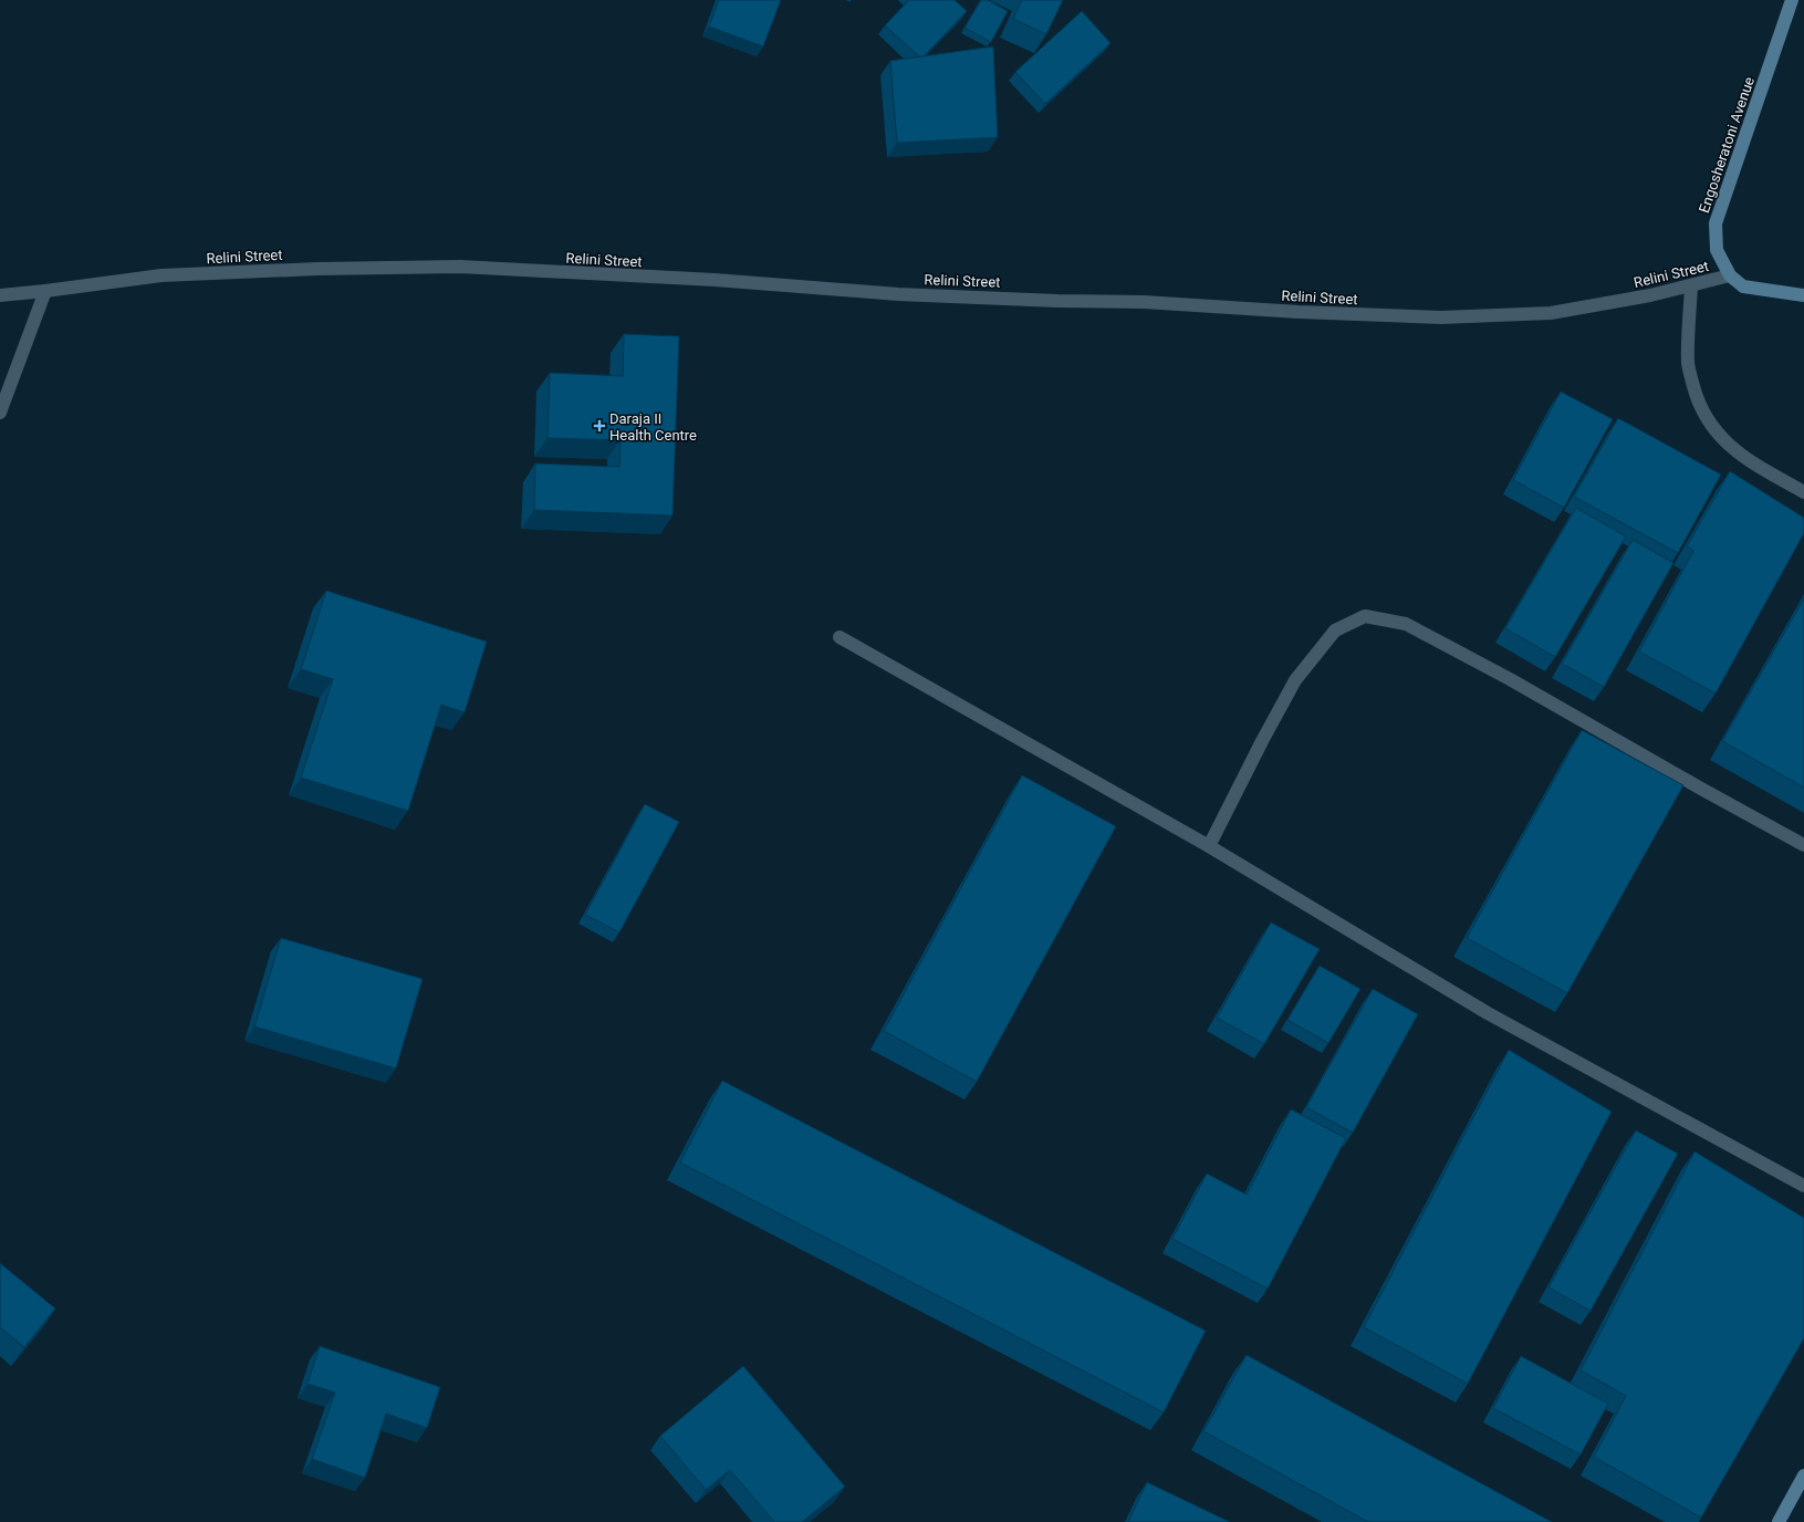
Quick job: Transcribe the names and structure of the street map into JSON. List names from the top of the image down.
{
  "streets": {
    "street": ["Engosheratoni Avenue", "Relini Street"]
  },
  "crossings": [
    ["Engosheratoni Avenue", "Relini Street"]
  ],
  "places": {
    "health": ["Daraja II Health Centre"]
  }
}
